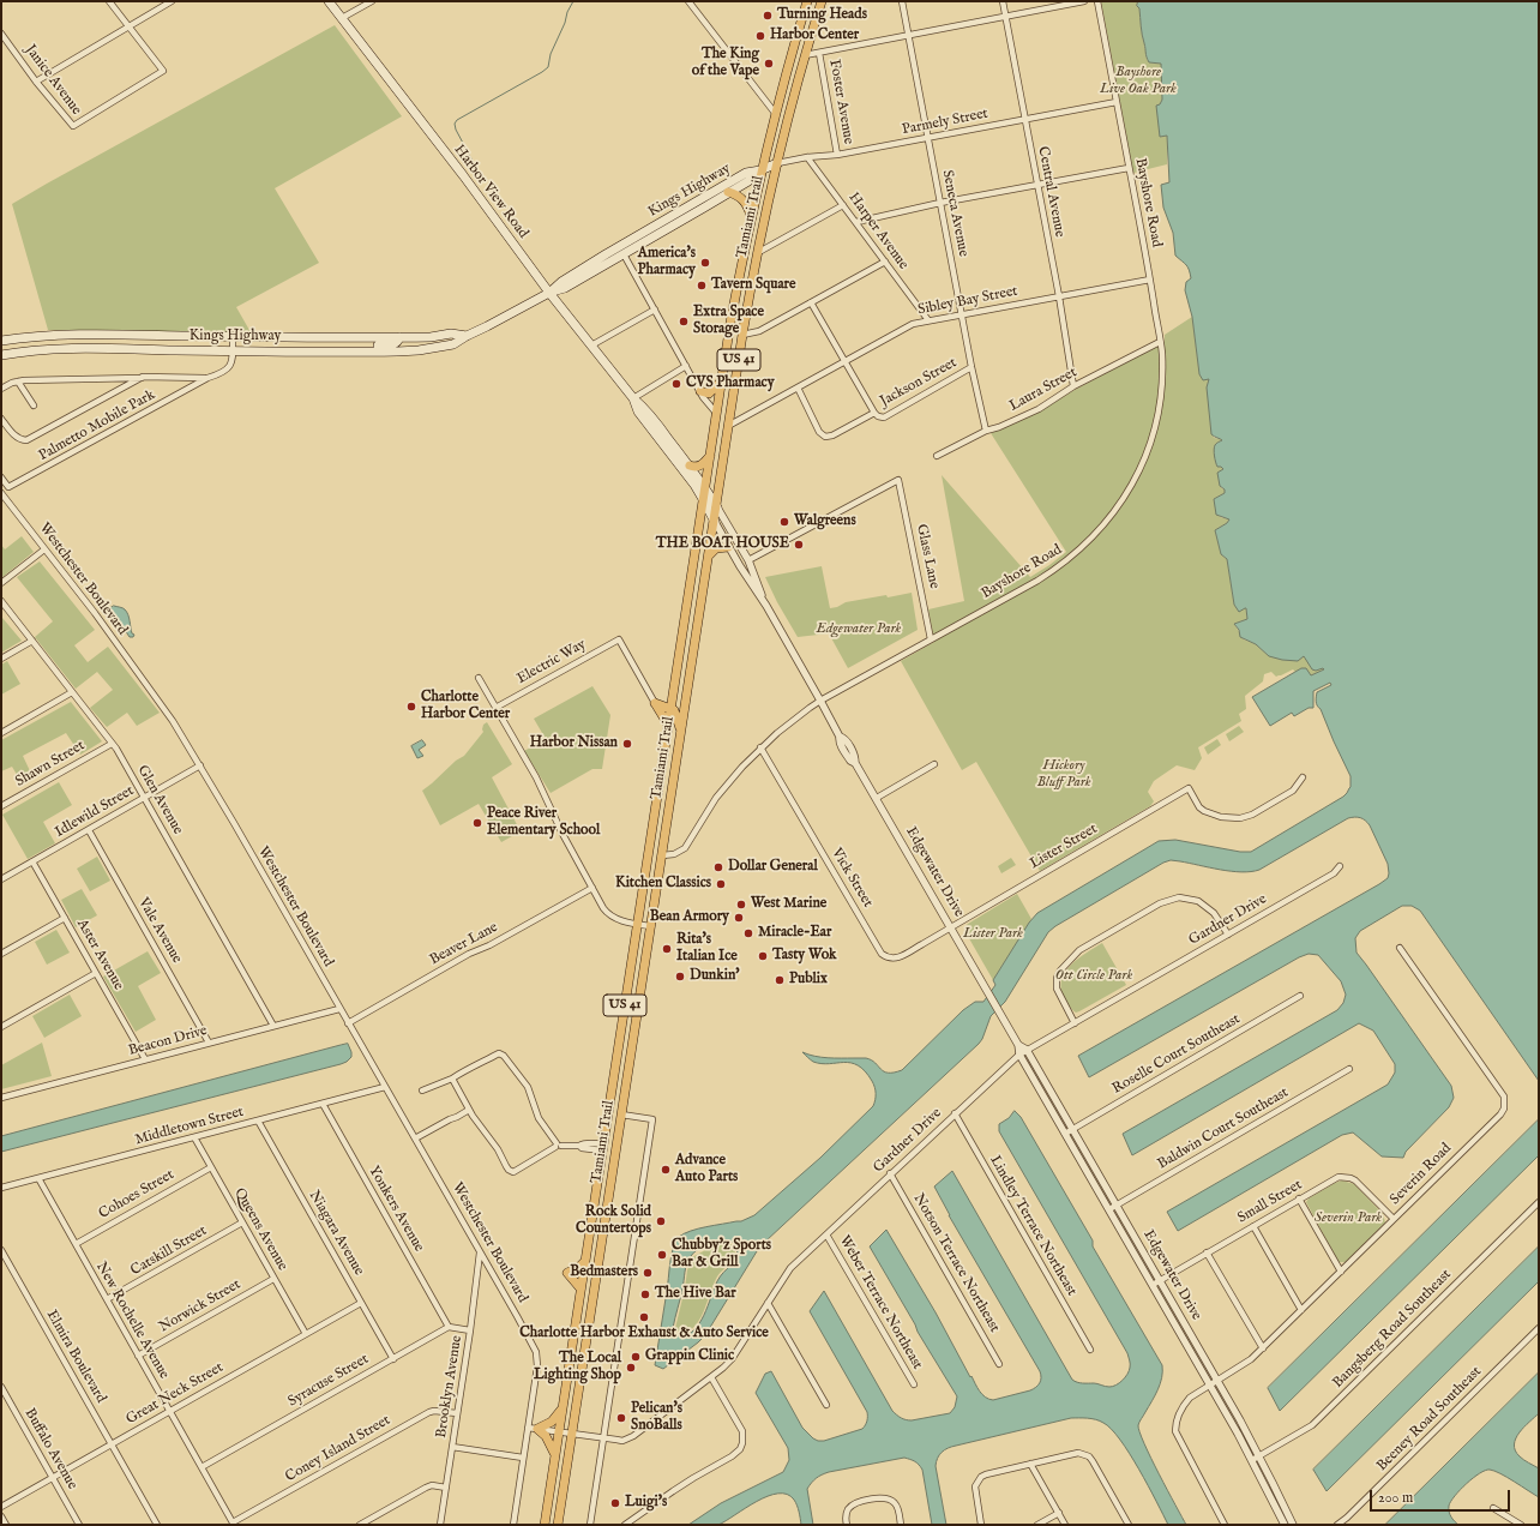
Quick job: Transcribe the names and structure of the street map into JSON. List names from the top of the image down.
{
  "streets": {
    "main road": [
      "Kings Highway",
      "Harbor View Road",
      "Tamiami Trail",
      "US 41"
    ],
    "street": [
      "Janice Avenue",
      "Foster Avenue",
      "Parmely Street",
      "Central Avenue",
      "Bayshore Road",
      "Seneca Avenue",
      "Harper Avenue",
      "Sibley Bay Street",
      "Jackson Street",
      "Laura Street",
      "Palmetto Mobile Park",
      "Glass Lane",
      "Westchester Boulevard",
      "Electric Way",
      "Shawn Street",
      "Glen Avenue",
      "Idlewild Street",
      "Lister Street",
      "Edgewater Drive",
      "Vick Street",
      "Gardner Drive",
      "Vale Avenue",
      "Beaver Lane",
      "Aster Avenue",
      "Beacon Drive",
      "Roselle Court Southeast",
      "Middletown Street",
      "Baldwin Court Southeast",
      "Severin Road",
      "Cohoes Street",
      "Small Street",
      "Yonkers Avenue",
      "Lindley Terrace Northeast",
      "Queens Avenue",
      "Niagara Avenue",
      "Catskill Street",
      "Notson Terrace Northeast",
      "Weber Terrace Northeast",
      "Norwick Street",
      "New Rochelle Avenue",
      "Bangsberg Road Southeast",
      "Elmira Boulevard",
      "Syracuse Street",
      "Brooklyn Avenue",
      "Great Neck Street",
      "Beeney Road Southeast",
      "Buffalo Avenue",
      "Coney Island Street"
    ]
  },
  "crossings": [
    ["Foster Avenue", "Parmely Street"],
    ["Parmely Street", "Central Avenue"],
    ["Parmely Street", "Bayshore Road"],
    ["Parmely Street", "Seneca Avenue"],
    ["Parmely Street", "Tamiami Trail"],
    ["Parmely Street", "Harper Avenue"],
    ["Kings Highway", "Harbor View Road"],
    ["Kings Highway", "Tamiami Trail"],
    ["Kings Highway", "Palmetto Mobile Park"],
    ["Harbor View Road", "Tamiami Trail"],
    ["Harbor View Road", "Edgewater Drive"],
    ["Central Avenue", "Sibley Bay Street"],
    ["Central Avenue", "Laura Street"],
    ["Bayshore Road", "Tamiami Trail"],
    ["Bayshore Road", "Sibley Bay Street"],
    ["Bayshore Road", "Laura Street"],
    ["Bayshore Road", "Glass Lane"],
    ["Bayshore Road", "Edgewater Drive"],
    ["Bayshore Road", "Vick Street"],
    ["Seneca Avenue", "Sibley Bay Street"],
    ["Seneca Avenue", "Jackson Street"],
    ["Seneca Avenue", "Laura Street"],
    ["Tamiami Trail", "Sibley Bay Street"],
    ["Tamiami Trail", "Edgewater Drive"],
    ["Tamiami Trail", "Gardner Drive"],
    ["Harper Avenue", "Sibley Bay Street"],
    ["Sibley Bay Street", "Jackson Street"],
    ["Glass Lane", "Edgewater Drive"],
    ["Westchester Boulevard", "Idlewild Street"],
    ["Westchester Boulevard", "Gardner Drive"],
    ["Westchester Boulevard", "Beaver Lane"],
    ["Westchester Boulevard", "Beacon Drive"],
    ["Westchester Boulevard", "Middletown Street"],
    ["Westchester Boulevard", "Brooklyn Avenue"],
    ["Shawn Street", "Glen Avenue"],
    ["Glen Avenue", "Idlewild Street"],
    ["Glen Avenue", "Beacon Drive"],
    ["Idlewild Street", "Vale Avenue"],
    ["Idlewild Street", "Aster Avenue"],
    ["Lister Street", "Edgewater Drive"],
    ["Lister Street", "Vick Street"],
    ["Edgewater Drive", "Vick Street"],
    ["Edgewater Drive", "Gardner Drive"],
    ["Edgewater Drive", "Roselle Court Southeast"],
    ["Edgewater Drive", "Baldwin Court Southeast"],
    ["Edgewater Drive", "Severin Road"],
    ["Edgewater Drive", "Small Street"],
    ["Edgewater Drive", "Bangsberg Road Southeast"],
    ["Gardner Drive", "Lindley Terrace Northeast"],
    ["Gardner Drive", "Notson Terrace Northeast"],
    ["Gardner Drive", "Weber Terrace Northeast"],
    ["Vale Avenue", "Beacon Drive"],
    ["Aster Avenue", "Beacon Drive"],
    ["Middletown Street", "Yonkers Avenue"],
    ["Middletown Street", "Queens Avenue"],
    ["Middletown Street", "Niagara Avenue"],
    ["Middletown Street", "New Rochelle Avenue"],
    ["Severin Road", "Small Street"],
    ["Cohoes Street", "Queens Avenue"],
    ["Cohoes Street", "New Rochelle Avenue"],
    ["Yonkers Avenue", "Syracuse Street"],
    ["Queens Avenue", "Catskill Street"],
    ["Queens Avenue", "Norwick Street"],
    ["Queens Avenue", "Great Neck Street"],
    ["Niagara Avenue", "Syracuse Street"],
    ["Niagara Avenue", "Great Neck Street"],
    ["Catskill Street", "New Rochelle Avenue"],
    ["Norwick Street", "New Rochelle Avenue"],
    ["New Rochelle Avenue", "Syracuse Street"],
    ["New Rochelle Avenue", "Great Neck Street"],
    ["New Rochelle Avenue", "Coney Island Street"],
    ["Elmira Boulevard", "Great Neck Street"],
    ["Brooklyn Avenue", "Coney Island Street"],
    ["Great Neck Street", "Buffalo Avenue"]
  ],
  "parks": [
    "Bayshore Live Oak Park",
    "Edgewater Park",
    "Hickory Bluff Park",
    "Lister Park",
    "Ott Circle Park",
    "Severin Park"
  ],
  "places": [
    "Turning Heads",
    "Harbor Center",
    "The King of the Vape",
    "America's Pharmacy",
    "Tavern Square",
    "Extra Space Storage",
    "CVS Pharmacy",
    "Walgreens",
    "THE BOAT HOUSE",
    "Charlotte Harbor Center",
    "Harbor Nissan",
    "Peace River Elementary School",
    "Dollar General",
    "Kitchen Classics",
    "West Marine",
    "Bean Armory",
    "Miracle-Ear",
    "Rita's Italian Ice",
    "Tasty Wok",
    "Dunkin'",
    "Publix",
    "Advance Auto Parts",
    "Rock Solid Countertops",
    "Chubby'z Sports Bar & Grill",
    "Bedmasters",
    "The Hive Bar",
    "Charlotte Harbor Exhaust & Auto Service",
    "Grappin Clinic",
    "The Local Lighting Shop",
    "Pelican's SnoBalls",
    "Luigi's"
  ],
  "scale_bar": "200 m"
}
